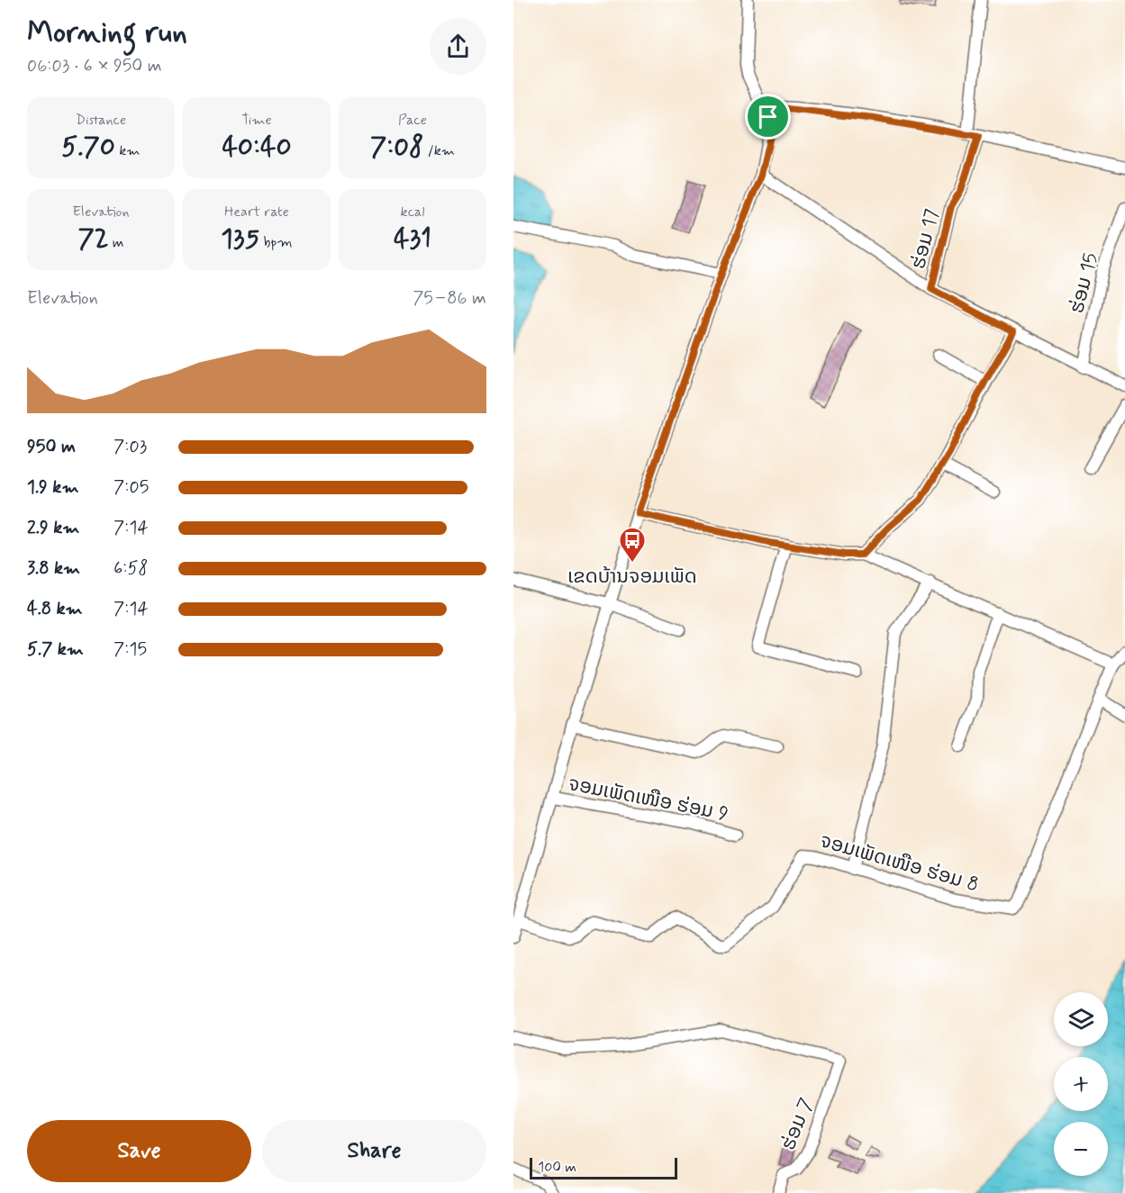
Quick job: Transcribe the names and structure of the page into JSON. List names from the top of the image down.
{
  "streets": {
    "street": [
      "ຮ່ອມ 17",
      "ຮ່ອມ 15",
      "ຈອມເພັດເໜືອ ຮ່ອມ 9",
      "ຈອມເພັດເໜືອ ຮ່ອມ 8",
      "ຮ່ອມ 7"
    ]
  },
  "places": {
    "bus stop": ["ເຂດບ້ານຈອມເພັດ"]
  },
  "scale_bar": "100 m",
  "page": {
    "heading": ["Morning run", "06:03 · 6 × 950 m"],
    "stats": [
      ["Distance", "5.70 km"],
      ["Time", "40:40"],
      ["Pace", "7:08 /km"],
      ["Elevation", "72 m"],
      ["Heart rate", "135 bpm"],
      ["kcal", "431"]
    ],
    "chart": ["Elevation", "75–86 m"],
    "list": [
      {
        "name": "950 m",
        "note": "7:03"
      },
      {
        "name": "1.9 km",
        "note": "7:05"
      },
      {
        "name": "2.9 km",
        "note": "7:14"
      },
      {
        "name": "3.8 km",
        "note": "6:58"
      },
      {
        "name": "4.8 km",
        "note": "7:14"
      },
      {
        "name": "5.7 km",
        "note": "7:15"
      }
    ],
    "map_buttons": ["+", "−"],
    "buttons": ["Save", "Share"],
    "scale": "100 m"
  }
}
